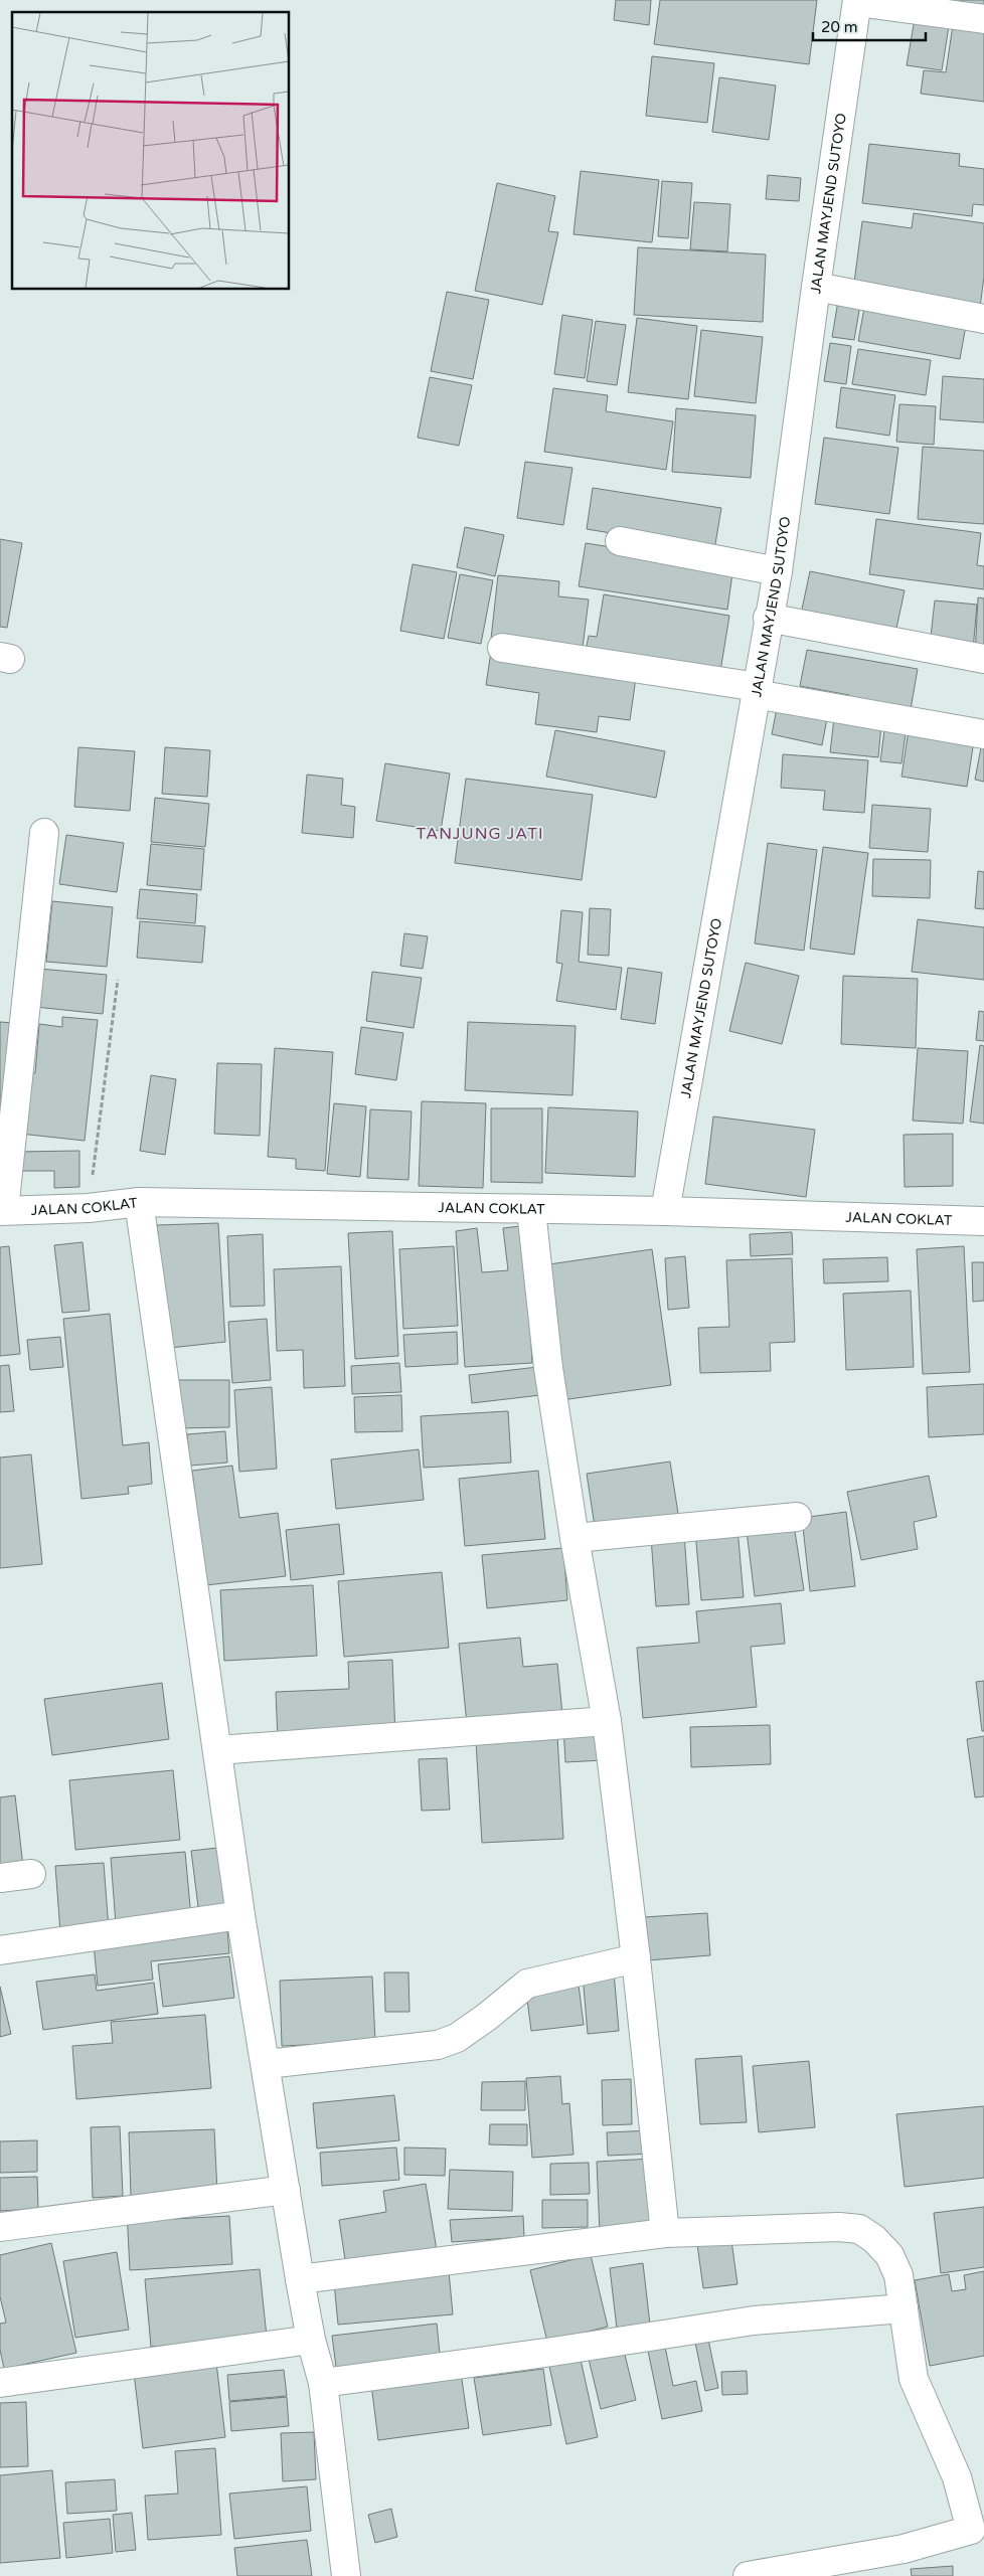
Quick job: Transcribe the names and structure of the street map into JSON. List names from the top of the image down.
{
  "streets": {
    "street": ["JALAN MAYJEND SUTOYO", "JALAN COKLAT"]
  },
  "crossings": [
    ["JALAN MAYJEND SUTOYO", "JALAN COKLAT"]
  ],
  "districts": ["TANJUNG JATI"],
  "scale_bar": "20 m"
}
